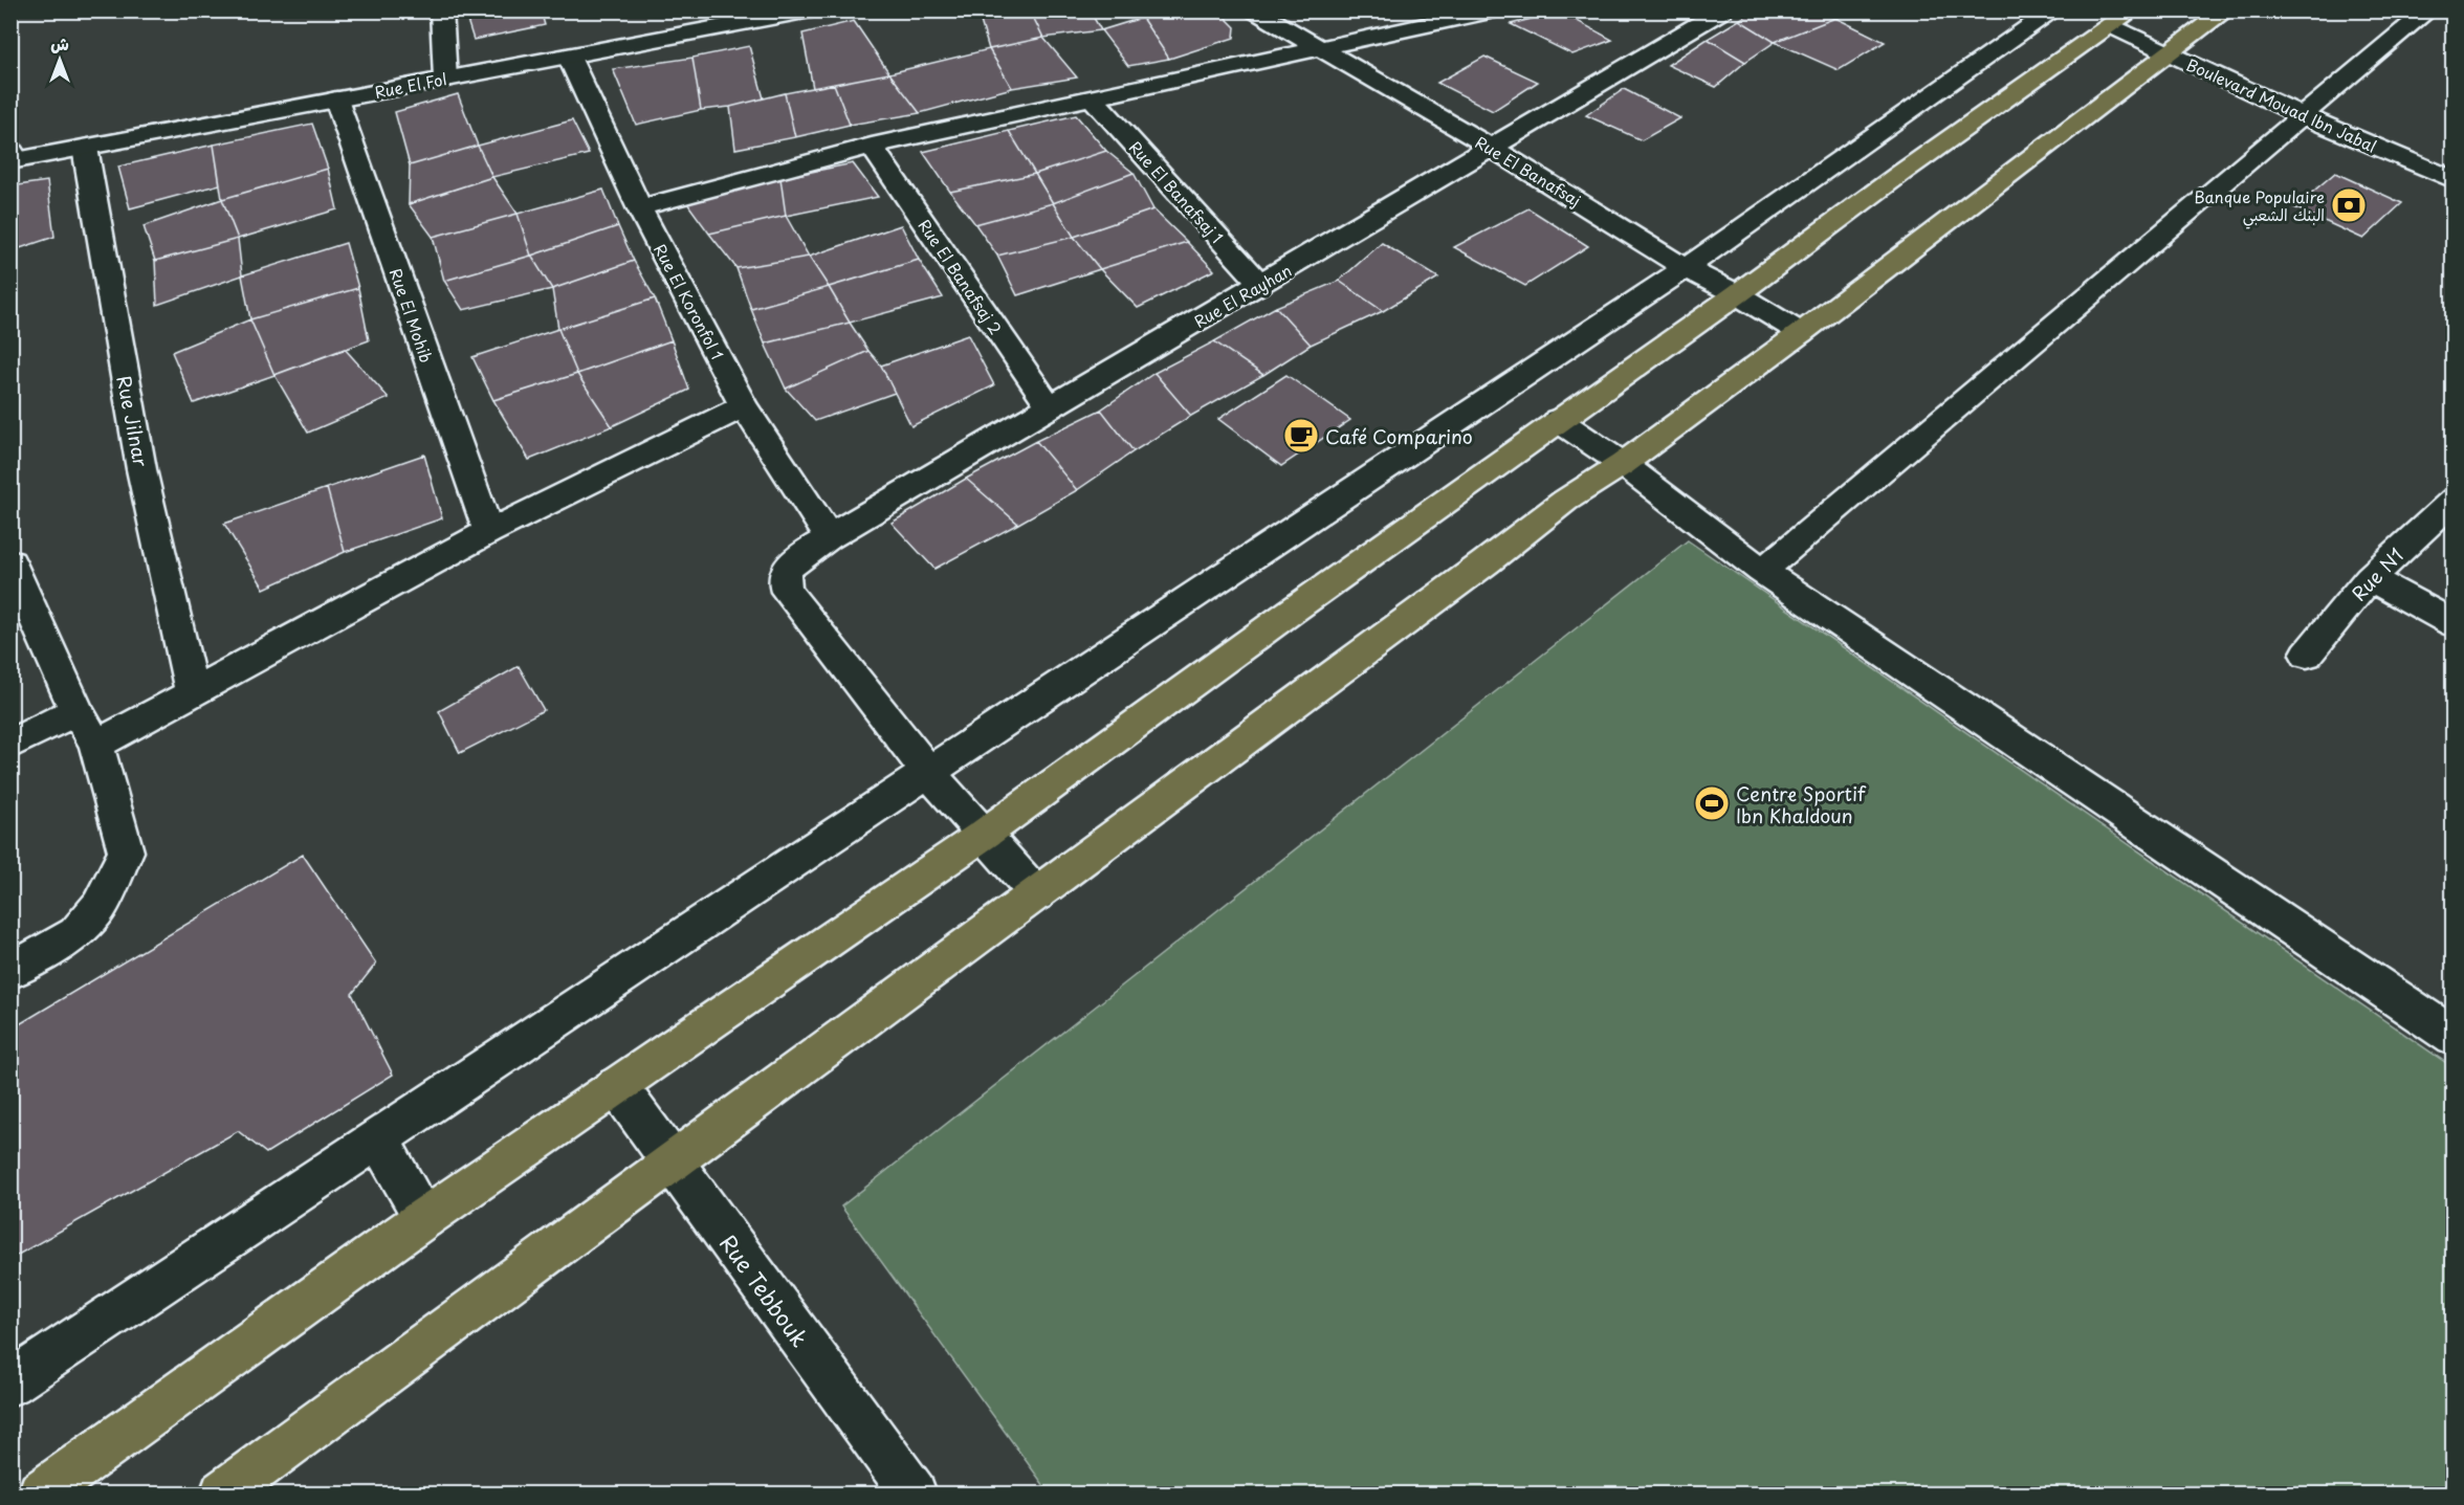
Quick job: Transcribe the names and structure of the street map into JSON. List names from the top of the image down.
{
  "streets": {
    "street": [
      "Rue El Fol",
      "Boulevard Mouad Ibn Jabal",
      "Rue El Banafsaj",
      "Rue El Banafsaj 1",
      "Rue El Banafsaj 2",
      "Rue El Rayhan",
      "Rue El Koronfol 1",
      "Rue El Mohib",
      "Rue Jilnar",
      "Rue N1",
      "Rue Tebbouk"
    ]
  },
  "crossings": [
    ["Rue El Fol", "Rue El Koronfol 1"],
    ["Rue El Fol", "Rue El Mohib"],
    ["Rue El Fol", "Rue Jilnar"],
    ["Rue El Banafsaj", "Rue El Rayhan"],
    ["Rue El Banafsaj 1", "Rue El Rayhan"],
    ["Rue El Banafsaj 2", "Rue El Rayhan"],
    ["Rue El Rayhan", "Rue El Koronfol 1"]
  ],
  "places": {
    "bank": ["Banque Populaire البنك الشعبي"],
    "cafe": ["Café Comparino"],
    "sports": ["Centre Sportif Ibn Khaldoun"]
  },
  "north": "top"
}
